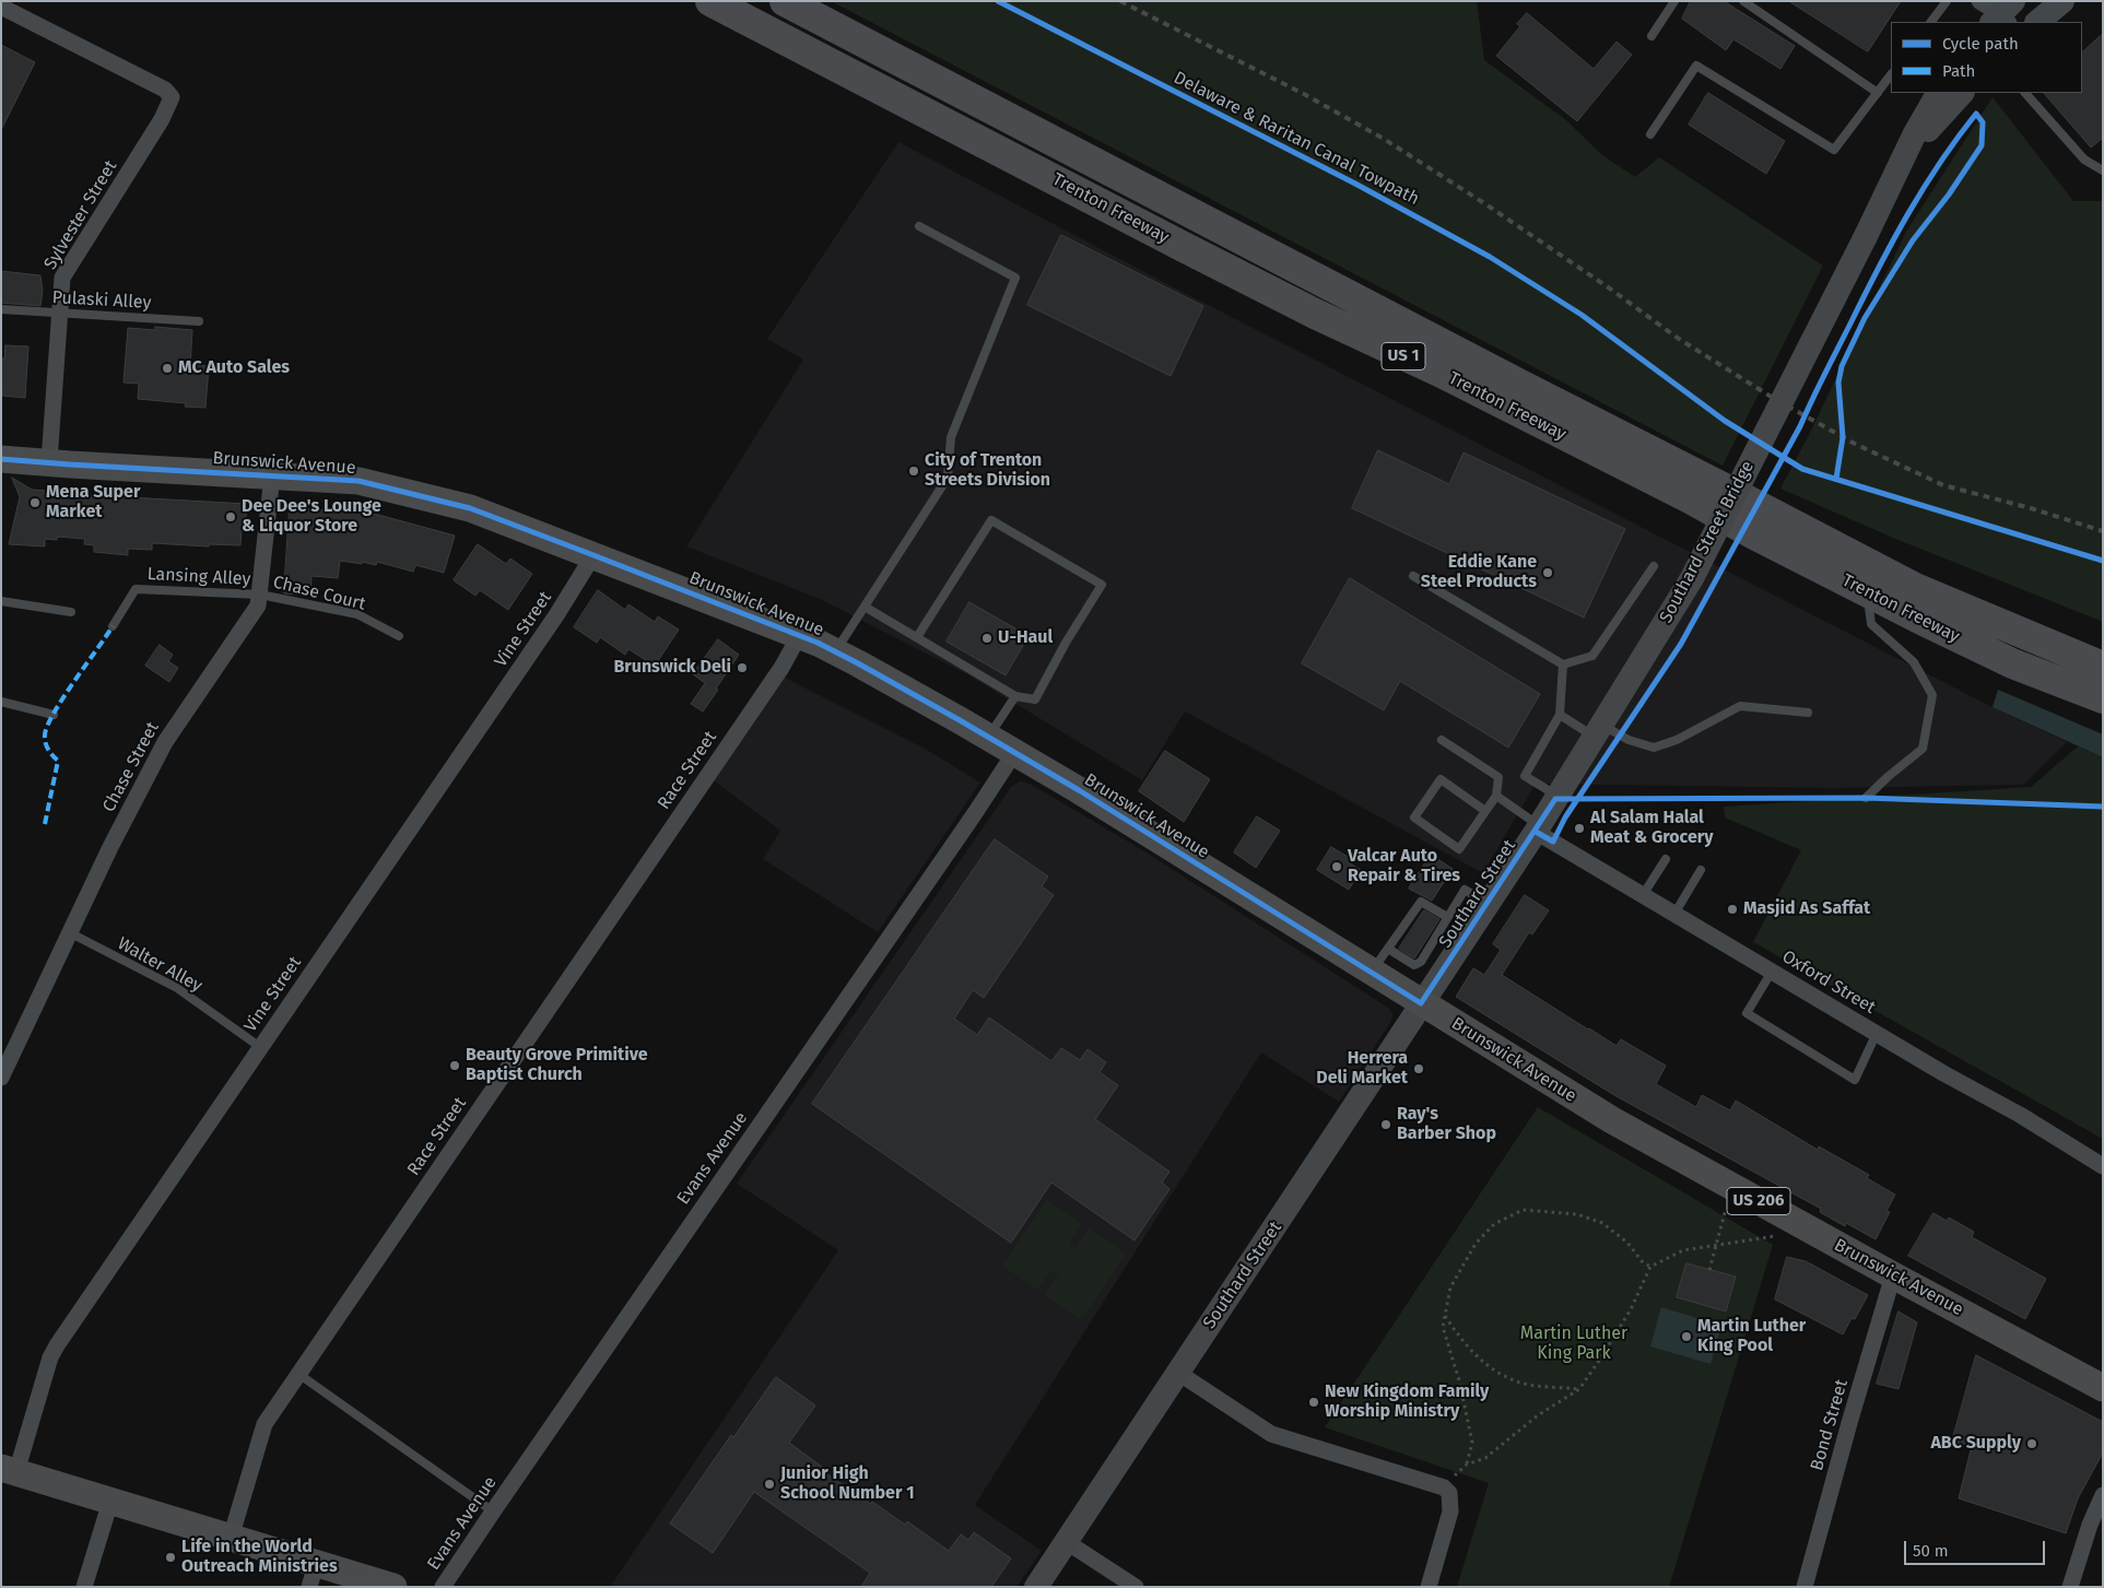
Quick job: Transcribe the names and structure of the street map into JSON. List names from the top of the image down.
{
  "streets": {
    "highway": ["Trenton Freeway", "US 1"],
    "main road": ["Brunswick Avenue", "US 206"],
    "street": [
      "Sylvester Street",
      "Southard Street Bridge",
      "Vine Street",
      "Chase Street",
      "Race Street",
      "Southard Street",
      "Oxford Street",
      "Evans Avenue",
      "Bond Street"
    ],
    "lane": [
      "Pulaski Alley",
      "Lansing Alley",
      "Chase Court",
      "Walter Alley"
    ],
    "cycle path": ["Delaware & Raritan Canal Towpath"]
  },
  "crossings": [
    ["Sylvester Street", "Pulaski Alley"],
    ["Sylvester Street", "Brunswick Avenue"],
    ["Brunswick Avenue", "Vine Street"],
    ["Brunswick Avenue", "Chase Street"],
    ["Brunswick Avenue", "Race Street"],
    ["Brunswick Avenue", "Southard Street"],
    ["Brunswick Avenue", "Evans Avenue"],
    ["Brunswick Avenue", "Bond Street"],
    ["Southard Street Bridge", "Southard Street"],
    ["Lansing Alley", "Chase Court"],
    ["Lansing Alley", "Chase Street"],
    ["Chase Court", "Chase Street"],
    ["Vine Street", "Walter Alley"],
    ["Chase Street", "Walter Alley"],
    ["Southard Street", "Oxford Street"]
  ],
  "parks": ["Martin Luther King Park"],
  "places": [
    "MC Auto Sales",
    "City of Trenton Streets Division",
    "Mena Super Market",
    "Dee Dee's Lounge & Liquor Store",
    "Eddie Kane Steel Products",
    "U-Haul",
    "Brunswick Deli",
    "Al Salam Halal Meat & Grocery",
    "Valcar Auto Repair & Tires",
    "Masjid As Saffat",
    "Beauty Grove Primitive Baptist Church",
    "Herrera Deli Market",
    "Ray's Barber Shop",
    "Martin Luther King Pool",
    "New Kingdom Family Worship Ministry",
    "ABC Supply",
    "Junior High School Number 1",
    "Life in the World Outreach Ministries"
  ],
  "legend": ["Cycle path", "Path"],
  "scale_bar": "50 m"
}
